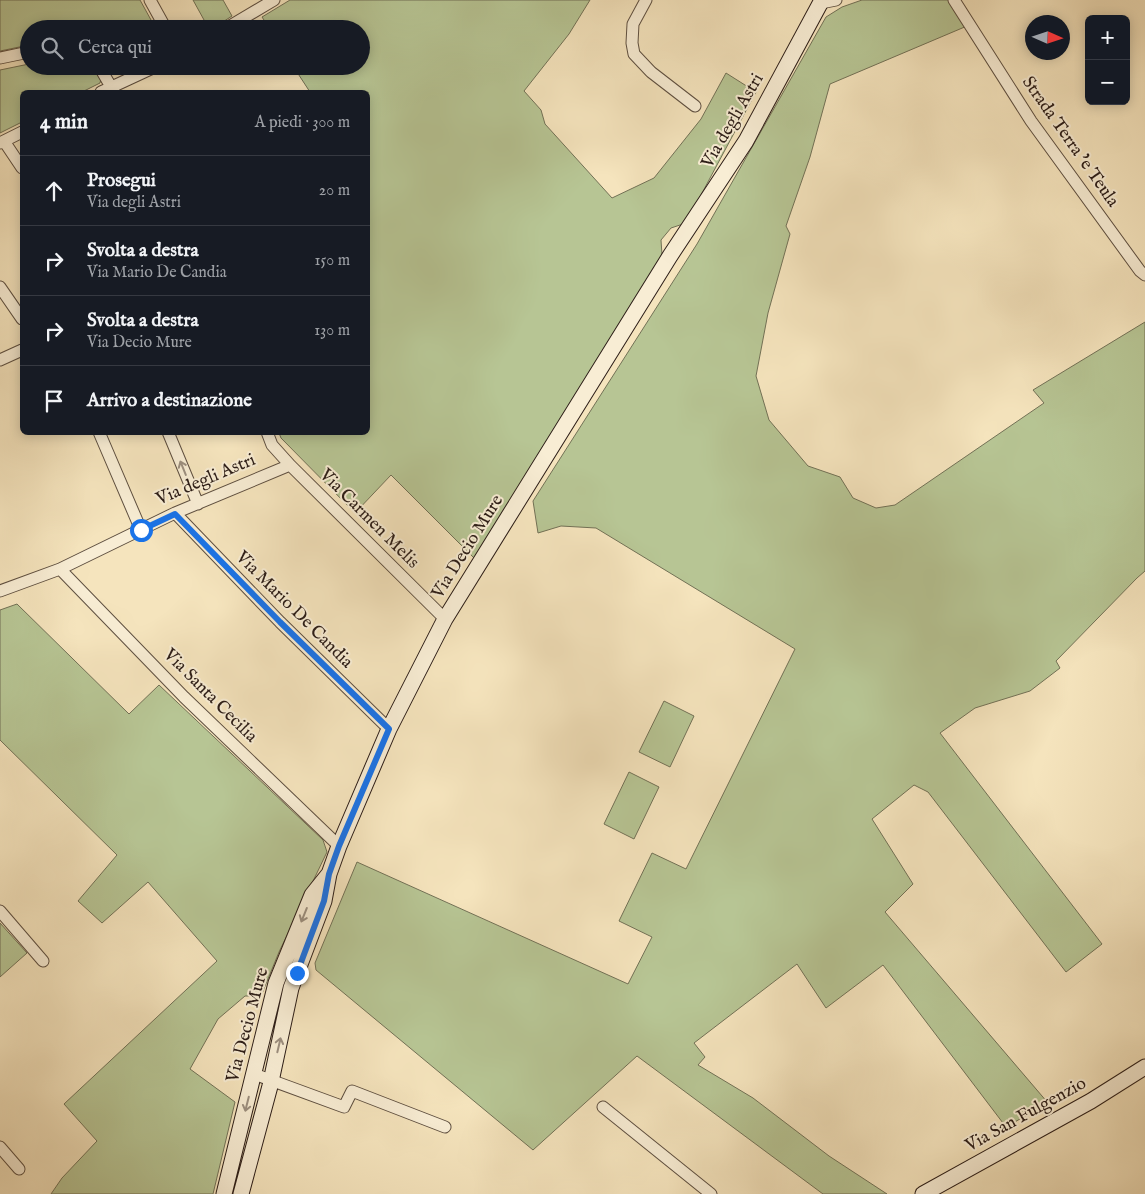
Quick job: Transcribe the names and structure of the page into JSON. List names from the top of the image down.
{
  "streets": {
    "street": [
      "Via degli Astri",
      "Strada Terra 'e Teula",
      "Via Carmen Melis",
      "Via Decio Mure",
      "Via Mario De Candia",
      "Via Santa Cecilia",
      "Via San Fulgenzio"
    ]
  },
  "crossings": [
    ["Via degli Astri", "Via Carmen Melis"],
    ["Via degli Astri", "Via Decio Mure"],
    ["Via degli Astri", "Via Mario De Candia"],
    ["Via degli Astri", "Via Santa Cecilia"],
    ["Via Carmen Melis", "Via Decio Mure"],
    ["Via Decio Mure", "Via Mario De Candia"],
    ["Via Decio Mure", "Via Santa Cecilia"]
  ],
  "north": "right",
  "page": {
    "map_buttons": ["+", "−"],
    "search": "Cerca qui",
    "heading": ["4 min", "A piedi · 300 m"],
    "list": [
      ["Prosegui", "Via degli Astri", "20 m"],
      ["Svolta a destra", "Via Mario De Candia", "150 m"],
      ["Svolta a destra", "Via Decio Mure", "130 m"],
      "Arrivo a destinazione"
    ]
  }
}
